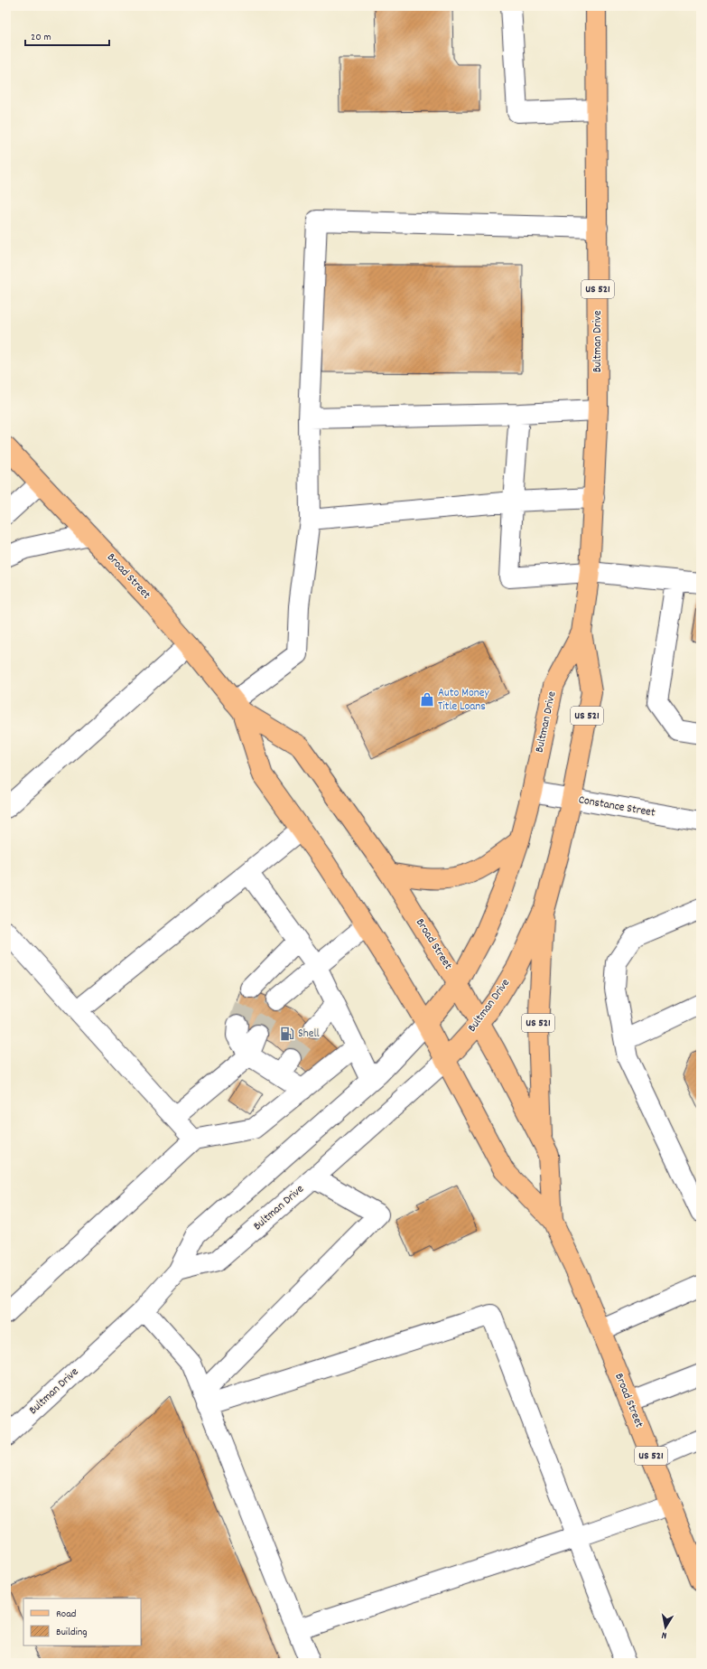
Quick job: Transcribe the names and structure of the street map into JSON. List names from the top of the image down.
{
  "streets": {
    "main road": ["US 521", "Bultman Drive", "Broad Street"],
    "street": ["Constance Street"]
  },
  "crossings": [
    ["US 521", "Bultman Drive"],
    ["US 521", "Broad Street"],
    ["Bultman Drive", "Broad Street"],
    ["Bultman Drive", "Constance Street"]
  ],
  "places": {
    "shop": ["Auto Money Title Loans"],
    "fuel station": ["Shell"]
  },
  "legend": ["Road", "Building"],
  "scale_bar": "20 m",
  "north": "bottom"
}
